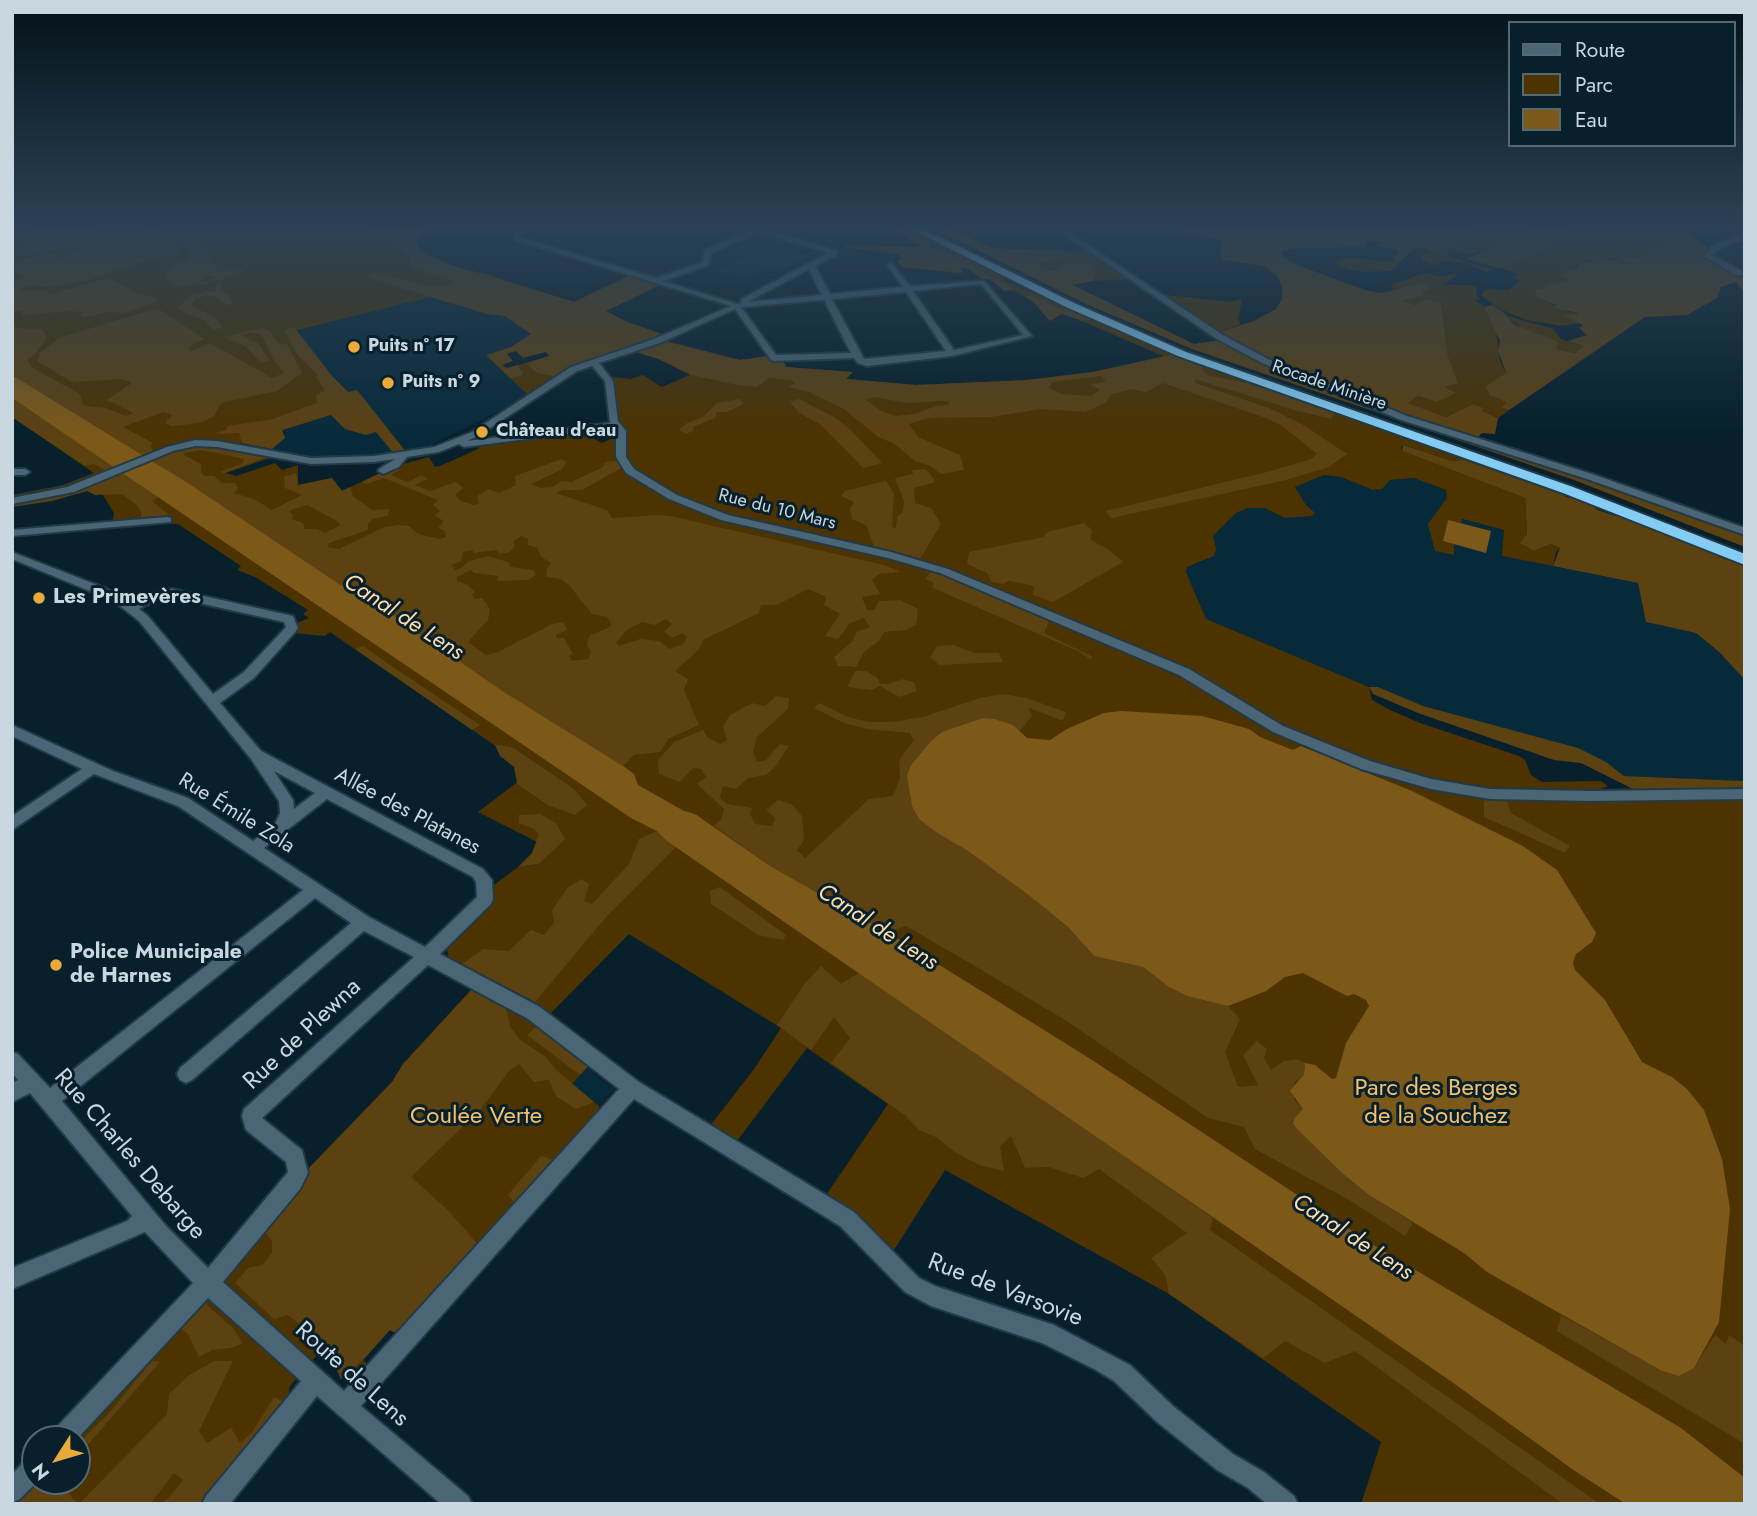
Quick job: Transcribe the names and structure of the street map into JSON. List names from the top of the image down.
{
  "streets": {
    "highway": ["Rocade Minière"],
    "street": [
      "Rue du 10 Mars",
      "Allée des Platanes",
      "Rue Émile Zola",
      "Rue de Plewna",
      "Rue Charles Debarge",
      "Rue de Varsovie",
      "Route de Lens"
    ]
  },
  "crossings": [
    ["Allée des Platanes", "Rue Émile Zola"],
    ["Allée des Platanes", "Rue de Plewna"],
    ["Allée des Platanes", "Rue de Varsovie"],
    ["Rue Émile Zola", "Rue de Plewna"],
    ["Rue Émile Zola", "Rue de Varsovie"],
    ["Rue de Plewna", "Rue Charles Debarge"],
    ["Rue de Plewna", "Rue de Varsovie"],
    ["Rue de Plewna", "Route de Lens"],
    ["Rue Charles Debarge", "Route de Lens"]
  ],
  "water": ["Canal de Lens"],
  "parks": ["Parc des Berges de la Souchez", "Coulée Verte"],
  "places": [
    "Puits n° 17",
    "Puits n° 9",
    "Château d'eau",
    "Les Primevères",
    "Police Municipale de Harnes"
  ],
  "legend": ["Route", "Parc", "Eau"],
  "north": "bottom left"
}
